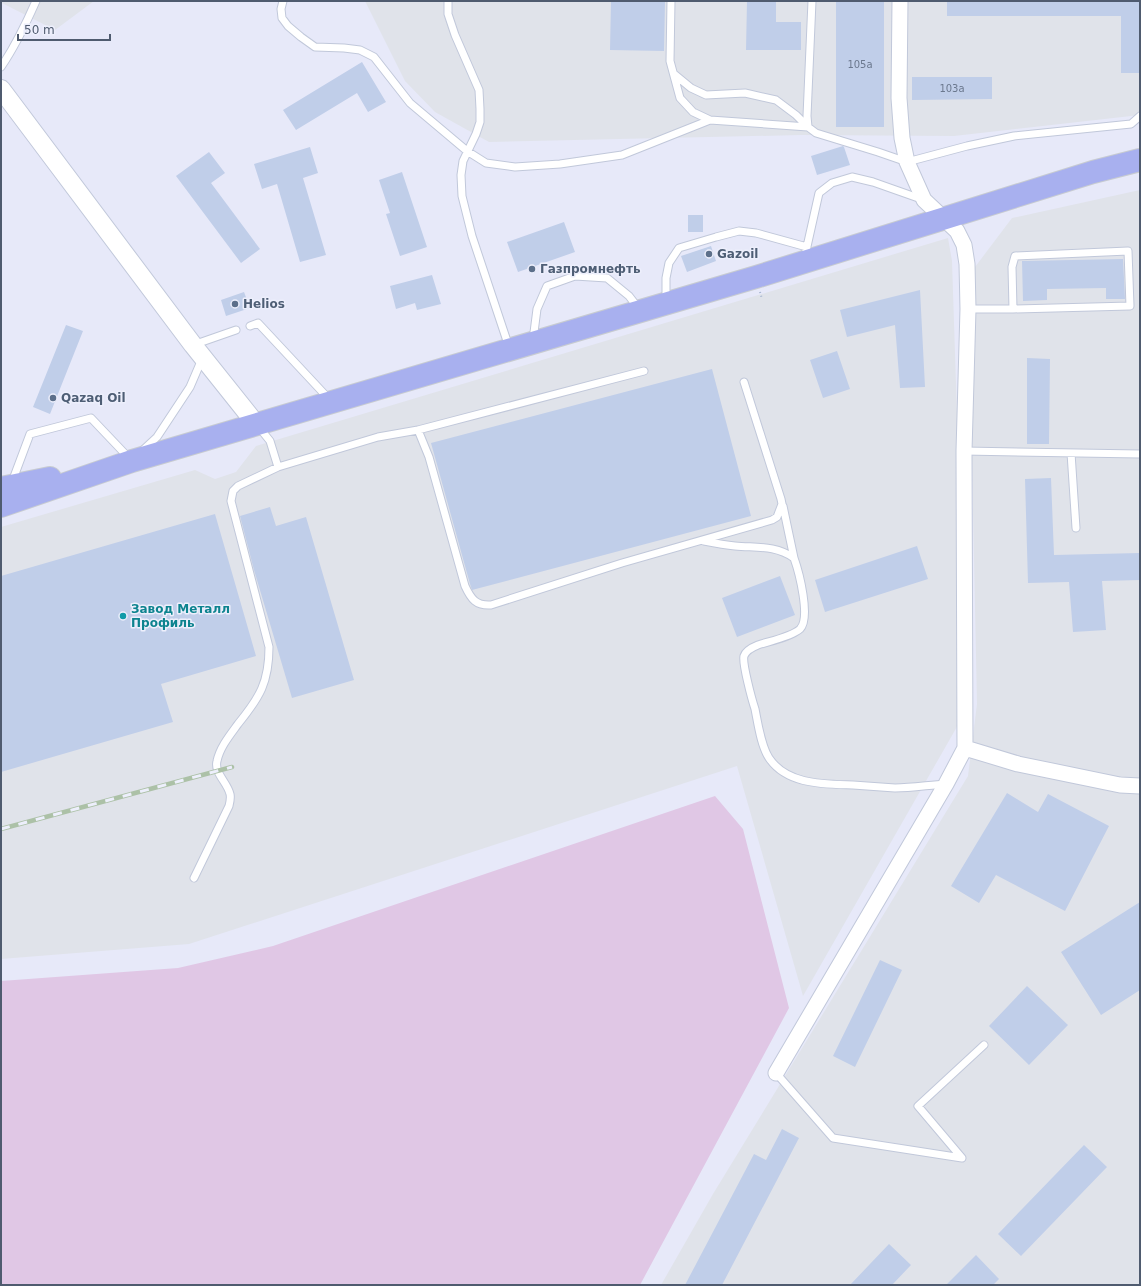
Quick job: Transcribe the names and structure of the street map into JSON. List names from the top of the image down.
{
  "places": [
    "Gazoil",
    "Газпромнефть",
    "Helios",
    "Qazaq Oil",
    "Завод Металл Профиль"
  ],
  "house_numbers": ["105а", "103а"],
  "scale_bar": "50 m"
}
